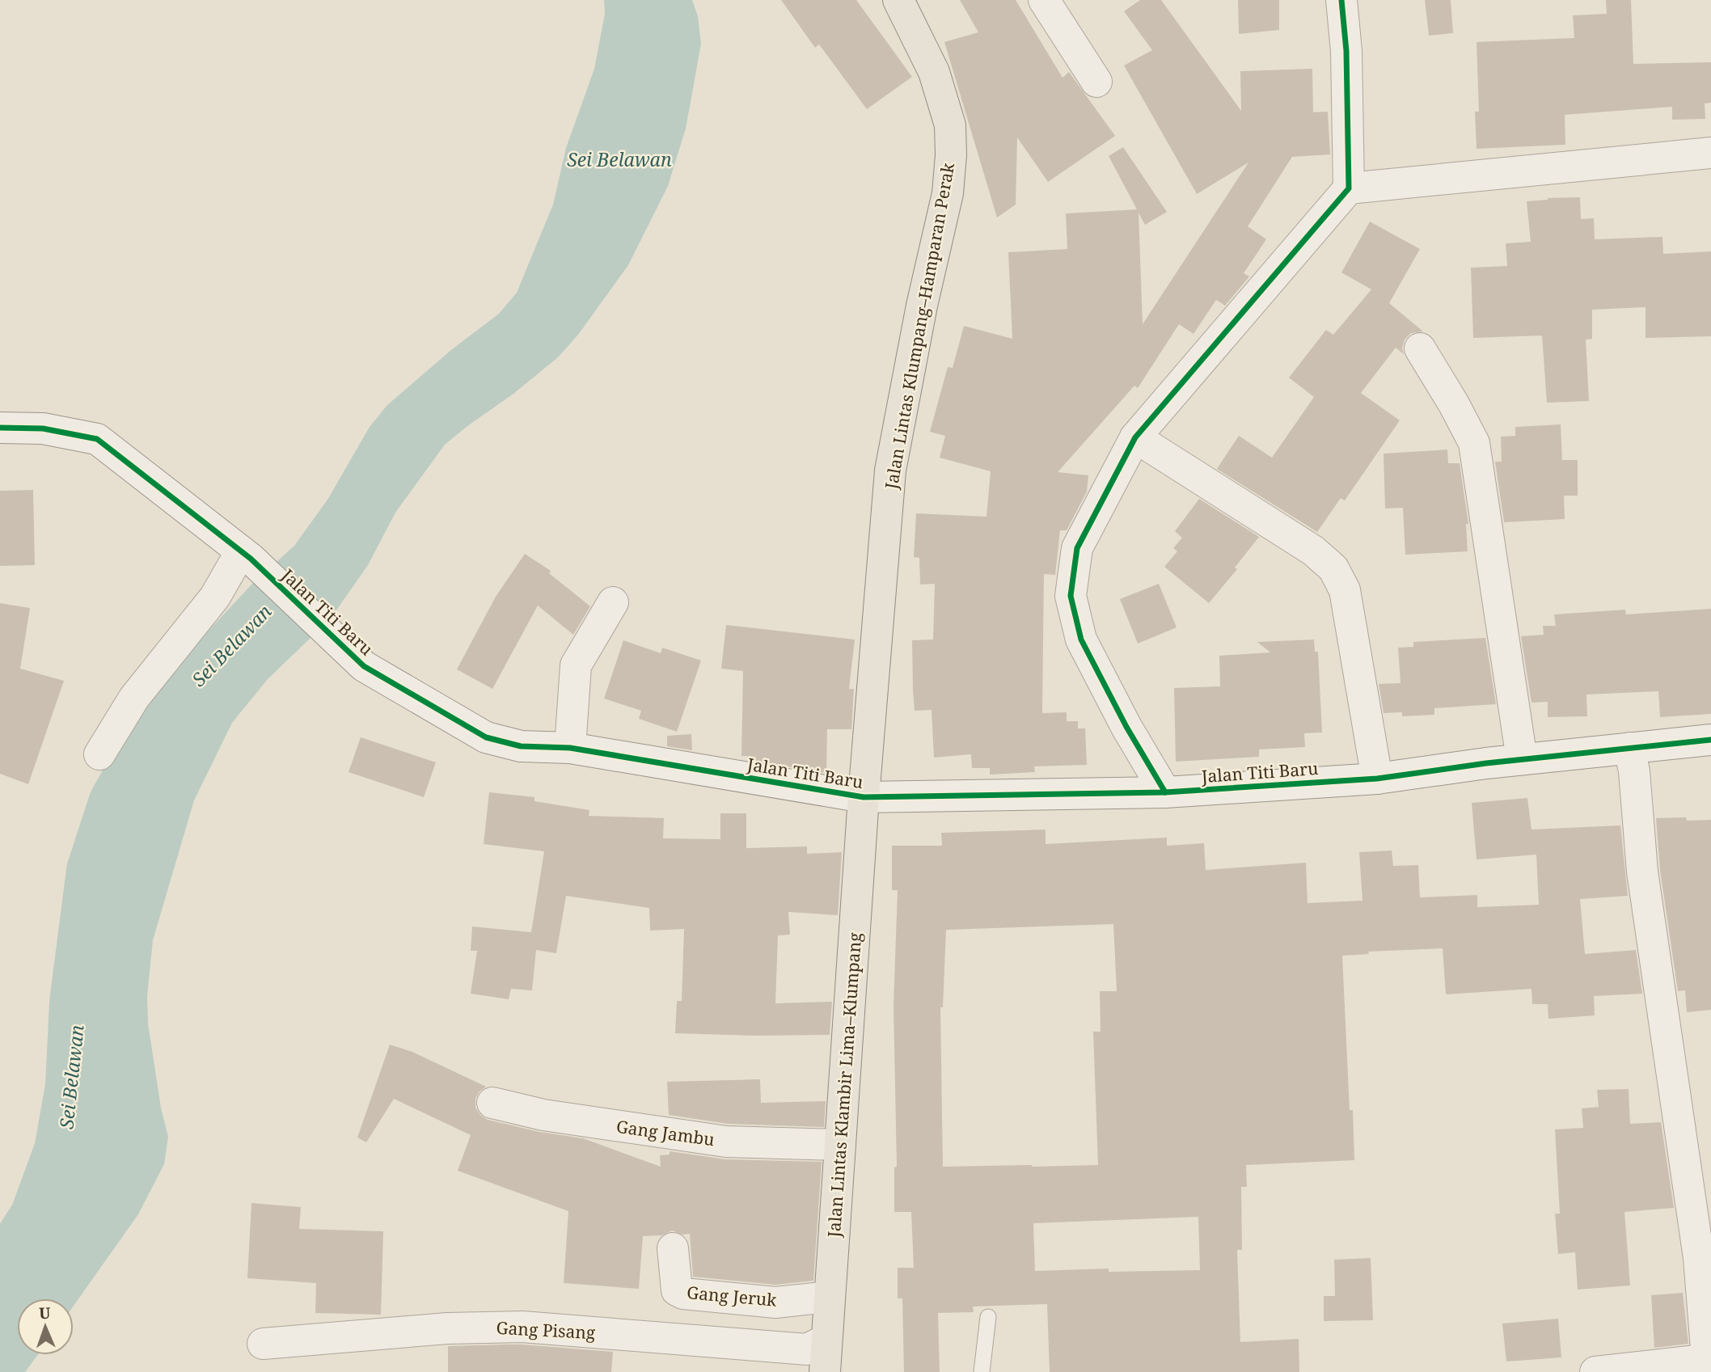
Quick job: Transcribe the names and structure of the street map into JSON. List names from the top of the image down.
{
  "streets": {
    "main road": ["Jalan Lintas Klumpang–Hamparan Perak", "Jalan Lintas Klambir Lima–Klumpang"],
    "street": [
      "Jalan Titi Baru",
      "Gang Jambu",
      "Gang Jeruk",
      "Gang Pisang"
    ]
  },
  "crossings": [
    ["Jalan Lintas Klumpang–Hamparan Perak", "Jalan Titi Baru"],
    ["Jalan Lintas Klumpang–Hamparan Perak", "Jalan Lintas Klambir Lima–Klumpang"],
    ["Jalan Titi Baru", "Jalan Lintas Klambir Lima–Klumpang"],
    ["Jalan Lintas Klambir Lima–Klumpang", "Gang Jambu"],
    ["Jalan Lintas Klambir Lima–Klumpang", "Gang Jeruk"],
    ["Jalan Lintas Klambir Lima–Klumpang", "Gang Pisang"]
  ],
  "water": ["Sei Belawan"],
  "north": "top"
}
